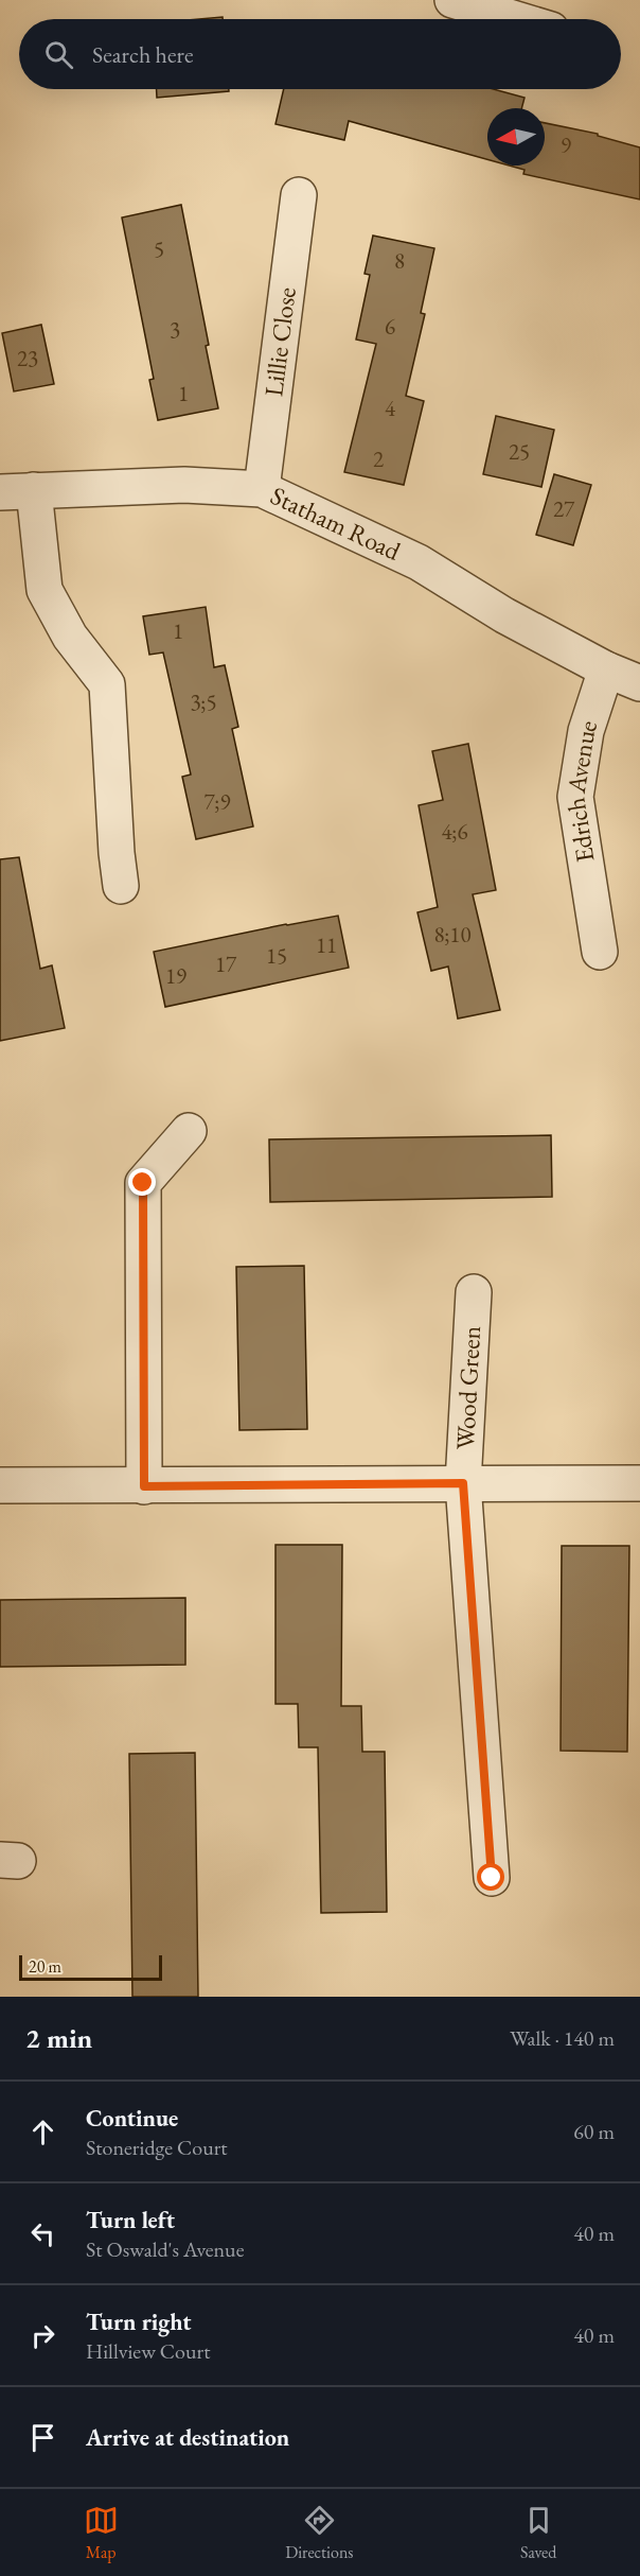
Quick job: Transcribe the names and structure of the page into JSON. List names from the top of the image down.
{
  "streets": {
    "street": [
      "Lillie Close",
      "Statham Road",
      "Edrich Avenue",
      "Wood Green"
    ]
  },
  "crossings": [
    ["Lillie Close", "Statham Road"],
    ["Statham Road", "Edrich Avenue"]
  ],
  "house_numbers": [
    "9",
    "5",
    "8",
    "6",
    "3",
    "23",
    "1",
    "4",
    "25",
    "2",
    "27",
    "1",
    "3;5",
    "7;9",
    "4;6",
    "8;10",
    "11",
    "15",
    "17",
    "19"
  ],
  "scale_bar": "20 m",
  "north": "left",
  "page": {
    "search": "Search here",
    "scale": "20 m",
    "heading": ["2 min", "Walk · 140 m"],
    "list": [
      ["Continue", "Stoneridge Court", "60 m"],
      ["Turn left", "St Oswald's Avenue", "40 m"],
      ["Turn right", "Hillview Court", "40 m"],
      "Arrive at destination"
    ],
    "nav": ["Map", "Directions", "Saved"]
  }
}
